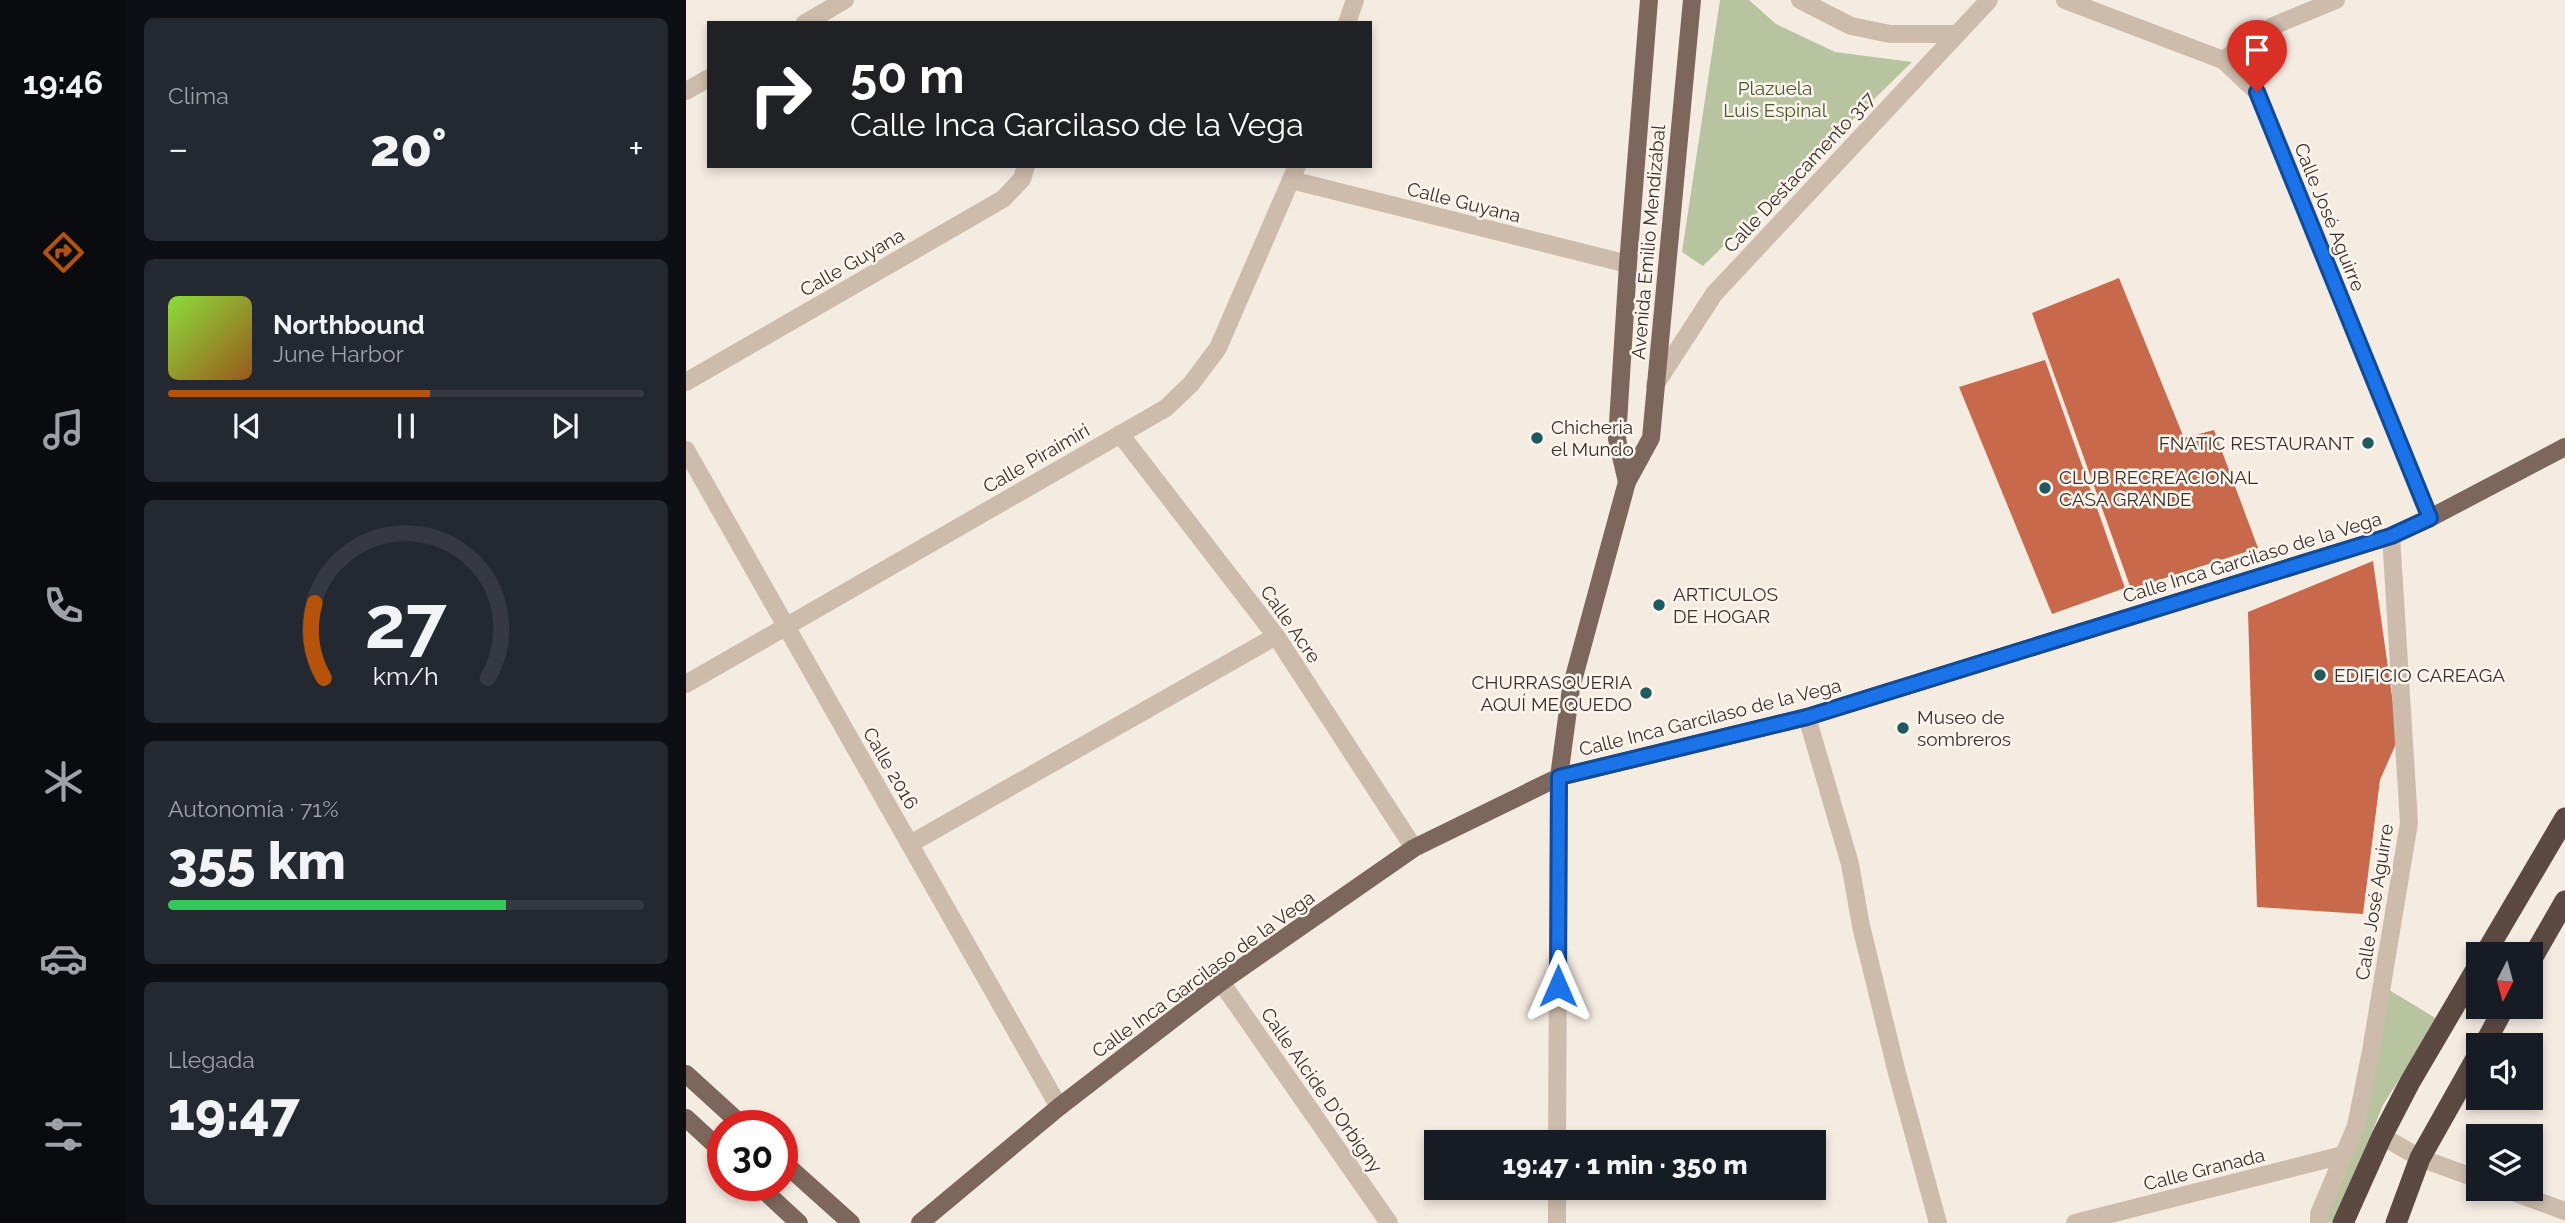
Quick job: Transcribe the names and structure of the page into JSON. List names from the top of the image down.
{
  "streets": {
    "main road": ["Avenida Emilio Mendizábal", "Calle Inca Garcilaso de la Vega"],
    "street": [
      "Calle Destacamento 317",
      "Calle Guyana",
      "Calle José Aguirre",
      "Calle Piraimiri",
      "Calle Acre",
      "Calle 2016",
      "Calle Alcide D'Orbigny",
      "Calle Granada"
    ]
  },
  "crossings": [
    ["Calle Destacamento 317", "Avenida Emilio Mendizábal"],
    ["Calle Guyana", "Avenida Emilio Mendizábal"],
    ["Calle Guyana", "Calle Piraimiri"],
    ["Calle José Aguirre", "Calle Inca Garcilaso de la Vega"],
    ["Calle José Aguirre", "Calle Granada"],
    ["Avenida Emilio Mendizábal", "Calle Inca Garcilaso de la Vega"],
    ["Calle Piraimiri", "Calle Acre"],
    ["Calle Piraimiri", "Calle 2016"],
    ["Calle Inca Garcilaso de la Vega", "Calle Acre"],
    ["Calle Inca Garcilaso de la Vega", "Calle 2016"],
    ["Calle Inca Garcilaso de la Vega", "Calle Alcide D'Orbigny"]
  ],
  "parks": ["Plazuela Luis Espinal"],
  "places": [
    "Chicheria el Mundo",
    "FNATIC RESTAURANT",
    "CLUB RECREACIONAL CASA GRANDE",
    "ARTICULOS DE HOGAR",
    "EDIFICIO CAREAGA",
    "CHURRASQUERIA AQUÍ ME QUEDO",
    "Museo de sombreros"
  ],
  "north": "bottom",
  "page": {
    "tabs": "19:46",
    "tile": [
      "Clima",
      ["Autonomía · 71%", "355 km"],
      ["Llegada", "19:47"]
    ],
    "turn": ["50 m", "Calle Inca Garcilaso de la Vega"],
    "heat": ["−", "20°", "+"],
    "song": ["Northbound", "June Harbor"],
    "limit": "30",
    "trip": "19:47 · 1 min · 350 m",
    "gauge": ["27", "km/h"]
  }
}
